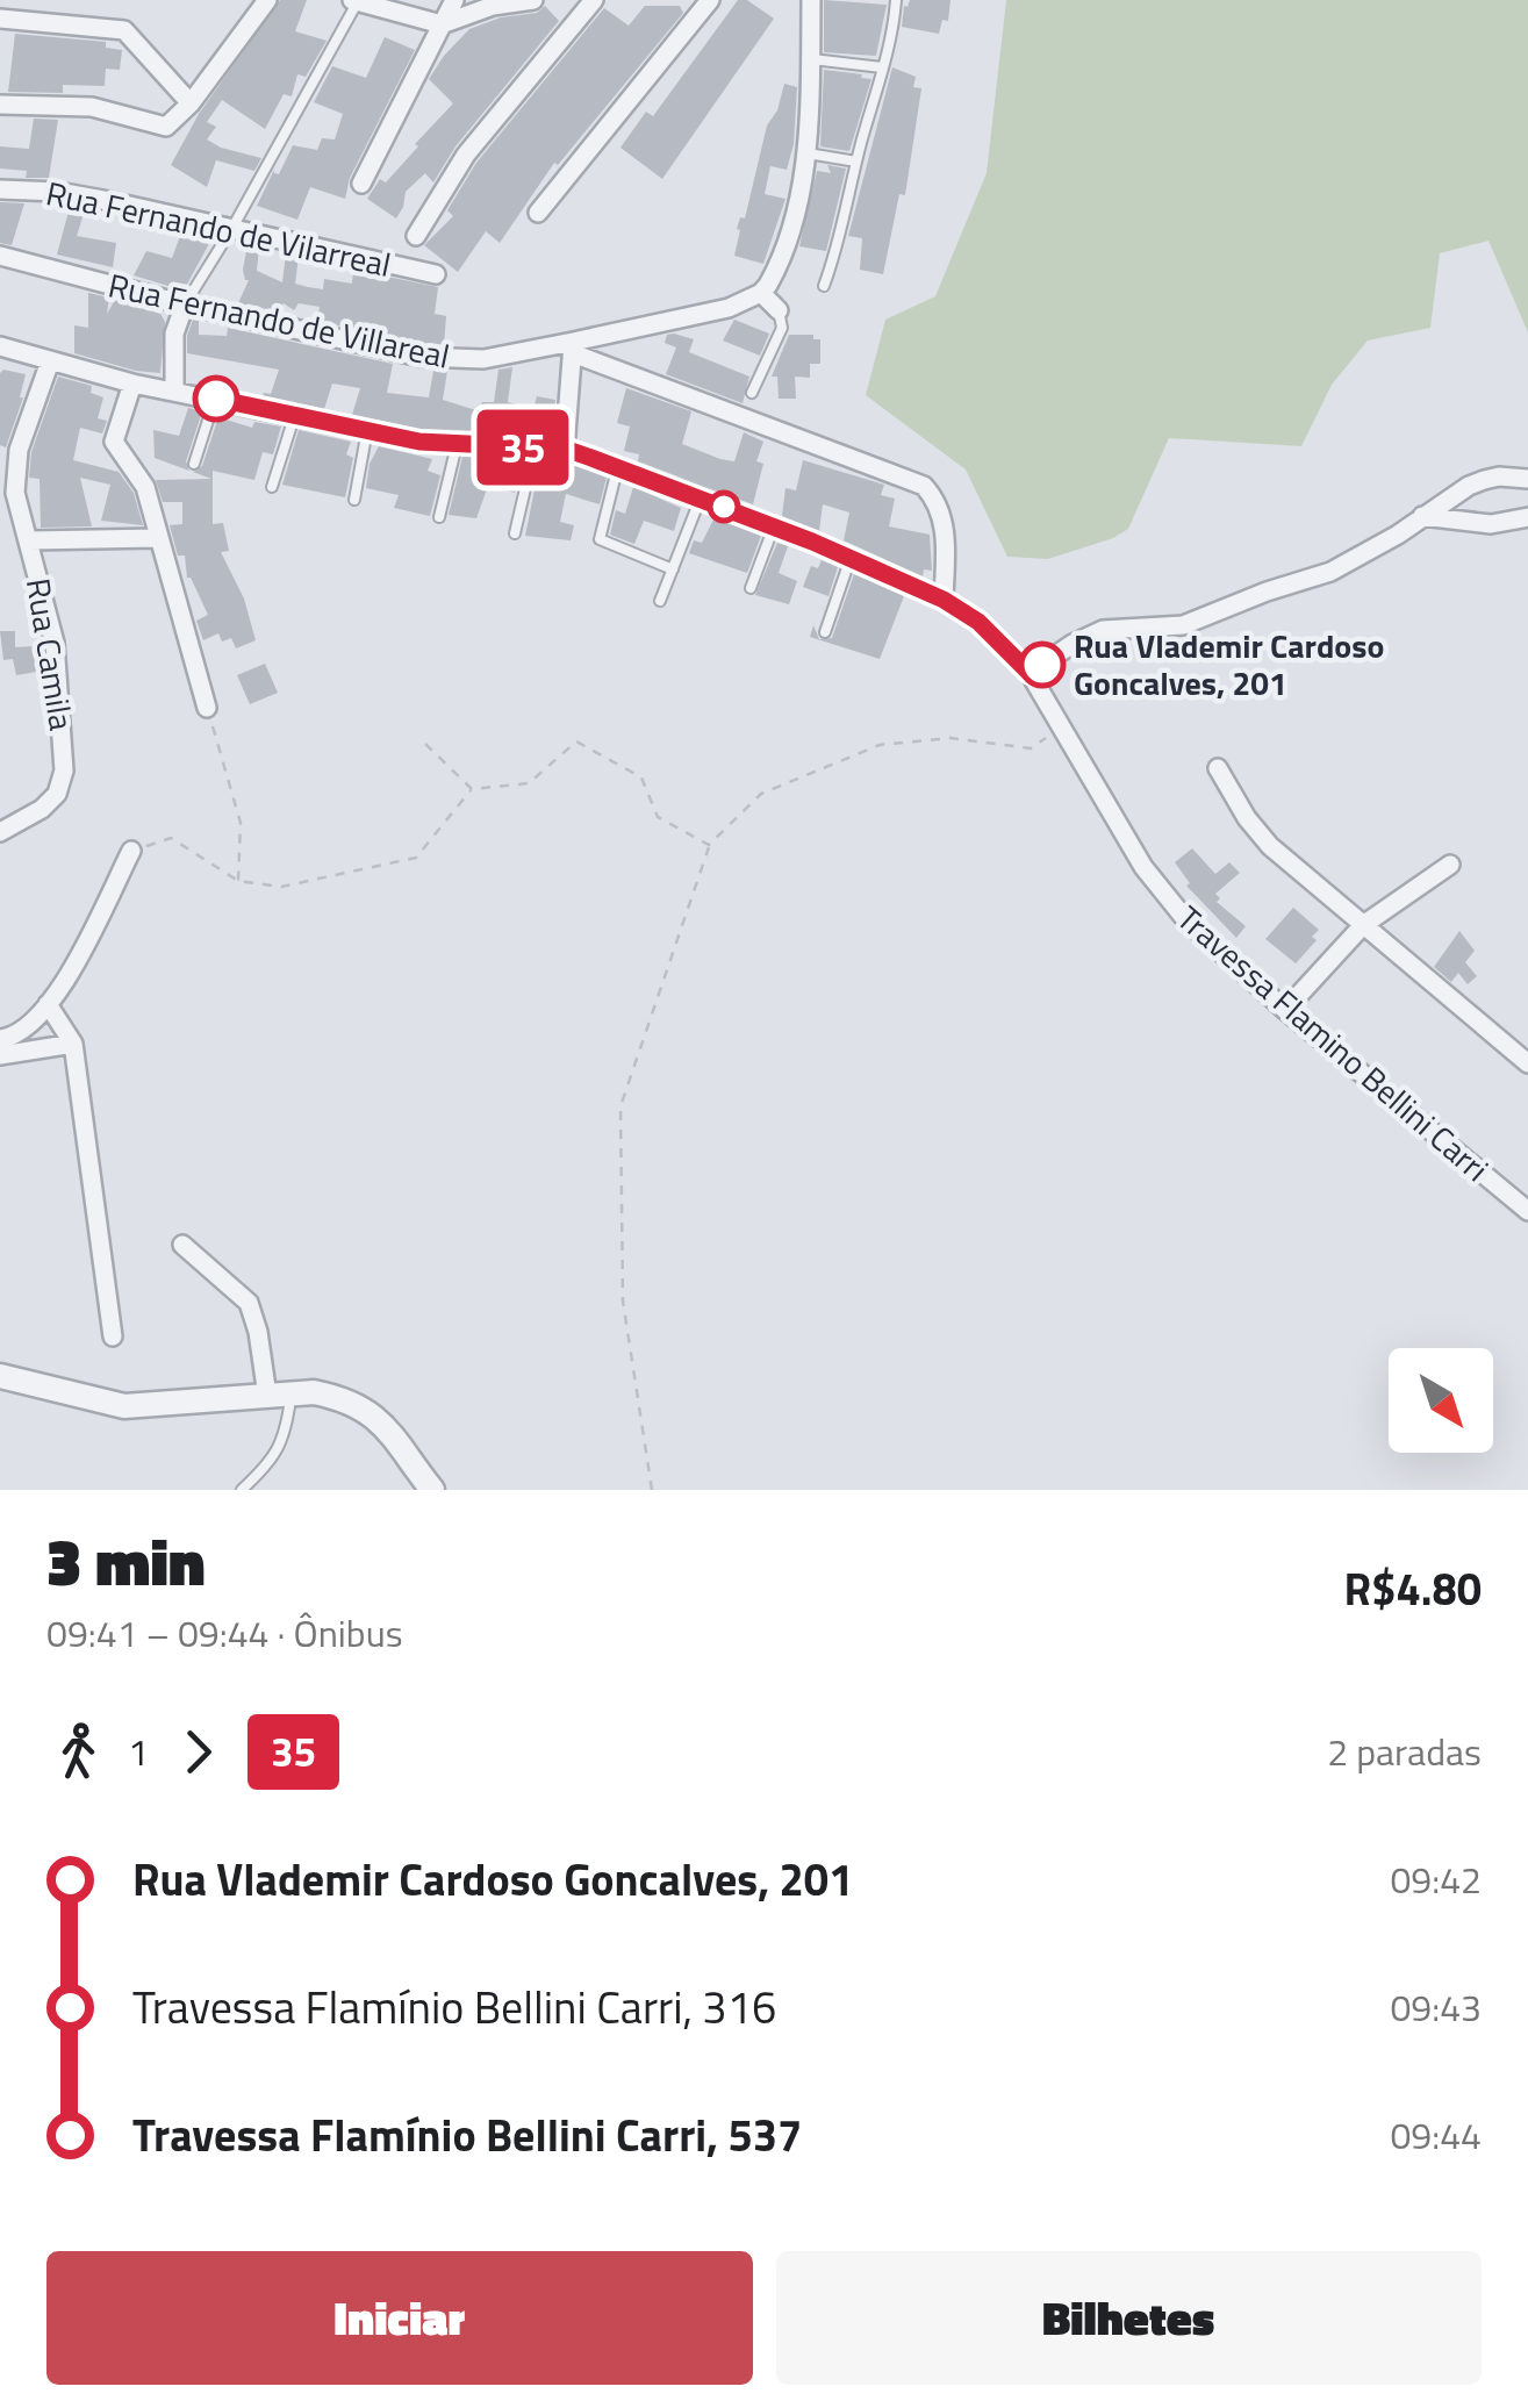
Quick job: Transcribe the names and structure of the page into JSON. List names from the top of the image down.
{
  "streets": {
    "street": [
      "Rua Fernando de Vilarreal",
      "Rua Fernando de Villareal",
      "Rua Camila",
      "Travessa Flamino Bellini Carri"
    ]
  },
  "crossings": [
    ["Rua Camila", "Travessa Flamino Bellini Carri"]
  ],
  "places": ["Rua Vlademir Cardoso Goncalves, 201"],
  "lines": ["bus line 35"],
  "north": "bottom right",
  "page": {
    "on_map": "35",
    "heading": ["3 min", "09:41 – 09:44 · Ônibus", "R$4.80"],
    "legs": ["1", "35", "2 paradas"],
    "list": [
      {
        "name": "Rua Vlademir Cardoso Goncalves, 201",
        "value": "09:42"
      },
      {
        "name": "Travessa Flamínio Bellini Carri, 316",
        "value": "09:43"
      },
      {
        "name": "Travessa Flamínio Bellini Carri, 537",
        "value": "09:44"
      }
    ],
    "buttons": ["Iniciar", "Bilhetes"]
  }
}
